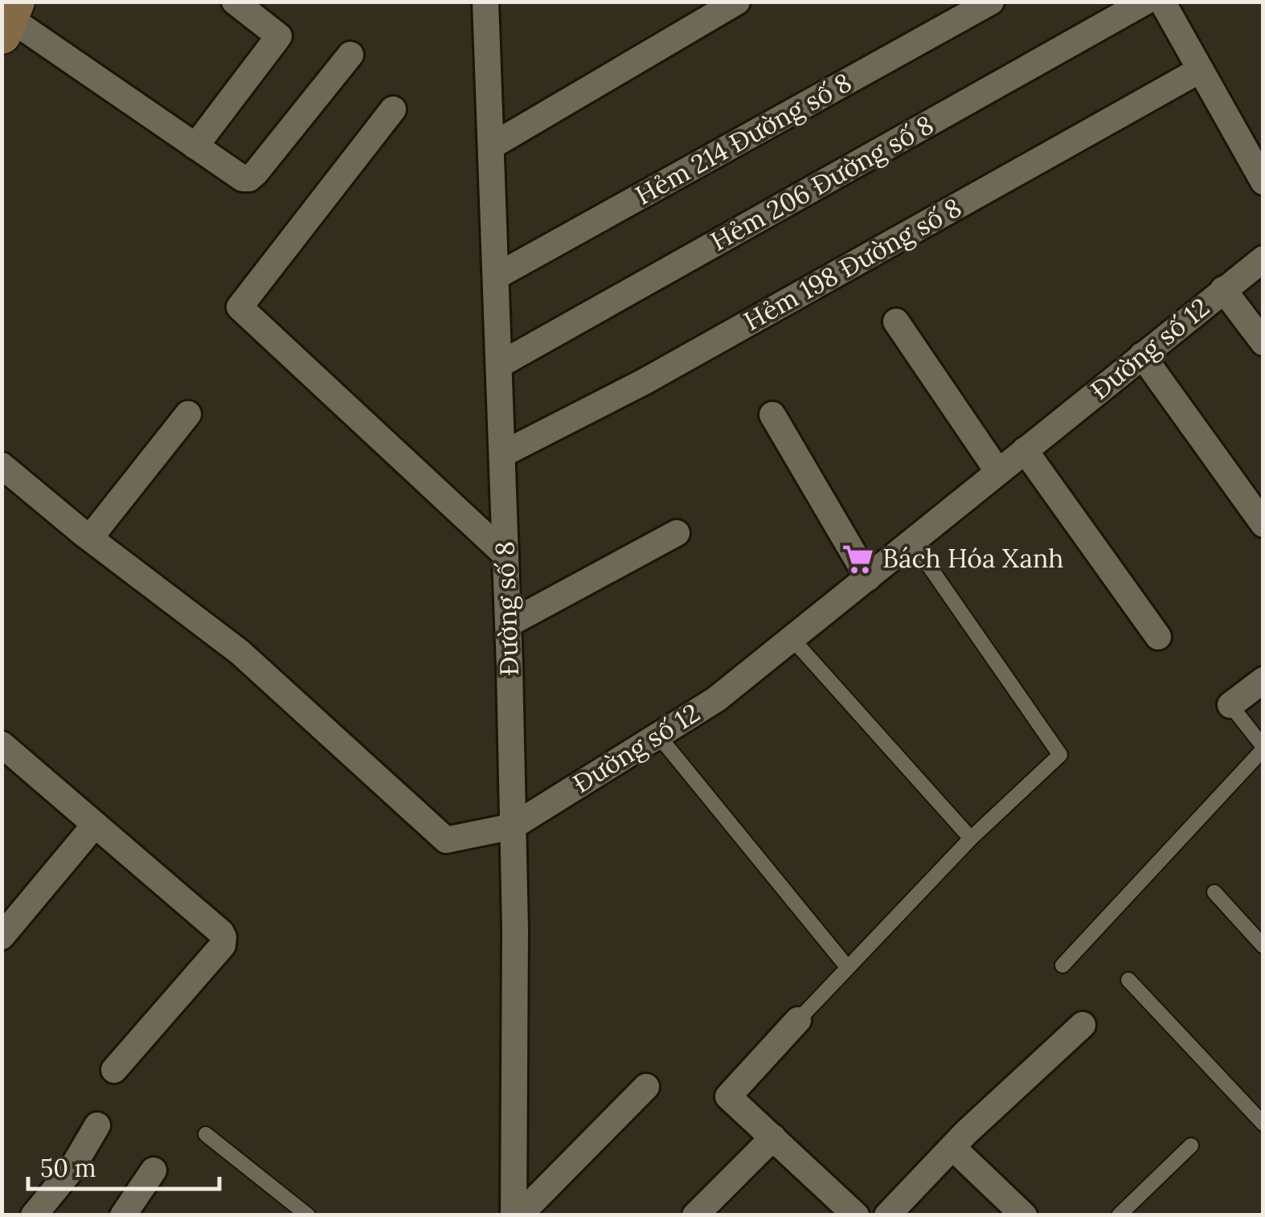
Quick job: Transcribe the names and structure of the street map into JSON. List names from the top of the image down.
{
  "streets": {
    "street": [
      "Hẻm 214 Đường số 8",
      "Hẻm 206 Đường số 8",
      "Hẻm 198 Đường số 8",
      "Đường số 12",
      "Đường số 8"
    ]
  },
  "crossings": [
    ["Hẻm 214 Đường số 8", "Đường số 8"],
    ["Hẻm 206 Đường số 8", "Đường số 8"],
    ["Hẻm 198 Đường số 8", "Đường số 8"],
    ["Đường số 12", "Đường số 8"]
  ],
  "places": {
    "supermarket": ["Bách Hóa Xanh"]
  },
  "scale_bar": "50 m"
}
